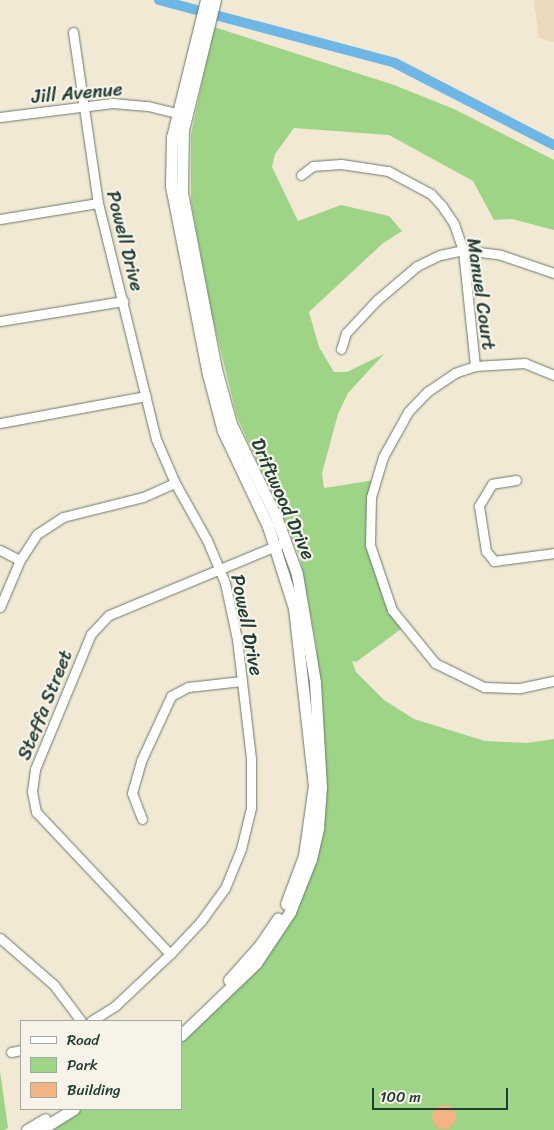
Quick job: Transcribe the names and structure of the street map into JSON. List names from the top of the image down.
{
  "streets": {
    "street": [
      "Jill Avenue",
      "Powell Drive",
      "Manuel Court",
      "Driftwood Drive",
      "Steffa Street"
    ]
  },
  "crossings": [
    ["Jill Avenue", "Powell Drive"],
    ["Jill Avenue", "Driftwood Drive"],
    ["Powell Drive", "Steffa Street"],
    ["Driftwood Drive", "Steffa Street"]
  ],
  "legend": ["Road", "Park", "Building"],
  "scale_bar": "100 m"
}
